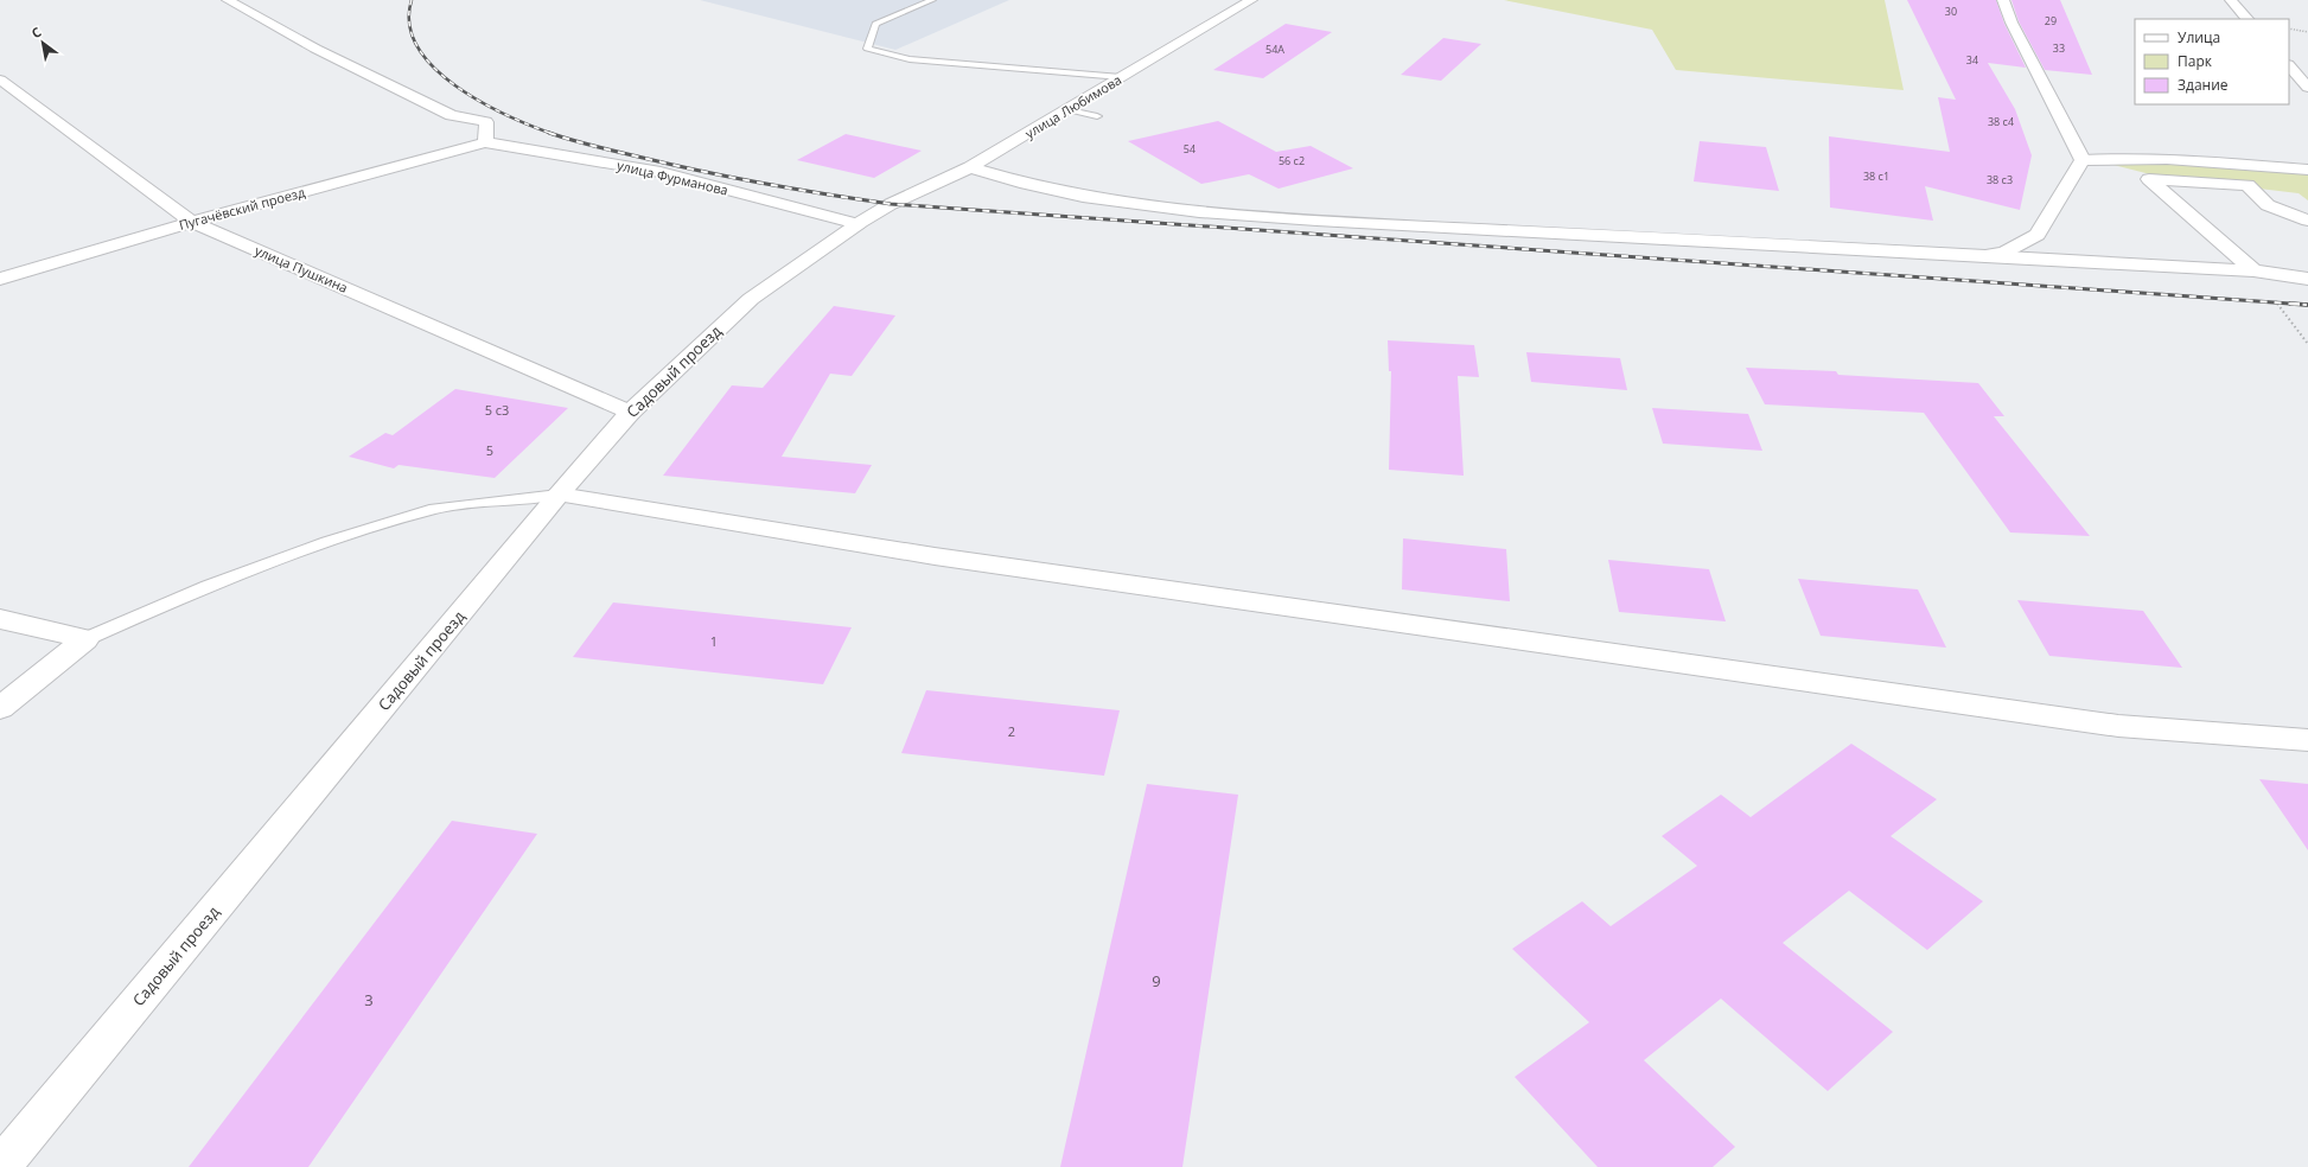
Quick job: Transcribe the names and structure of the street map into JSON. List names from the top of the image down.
{
  "streets": {
    "street": [
      "улица Любимова",
      "улица Фурманова",
      "Пугачёвский проезд",
      "улица Пушкина",
      "Садовый проезд"
    ]
  },
  "crossings": [
    ["улица Любимова", "Садовый проезд"],
    ["улица Фурманова", "Пугачёвский проезд"],
    ["улица Фурманова", "Садовый проезд"],
    ["Пугачёвский проезд", "улица Пушкина"],
    ["улица Пушкина", "Садовый проезд"]
  ],
  "house_numbers": [
    "30",
    "29",
    "33",
    "54А",
    "34",
    "38 с4",
    "54",
    "56 с2",
    "38 с1",
    "38 с3",
    "5 с3",
    "5",
    "1",
    "2",
    "9",
    "3"
  ],
  "legend": ["Улица", "Парк", "Здание"],
  "north": "top left"
}
